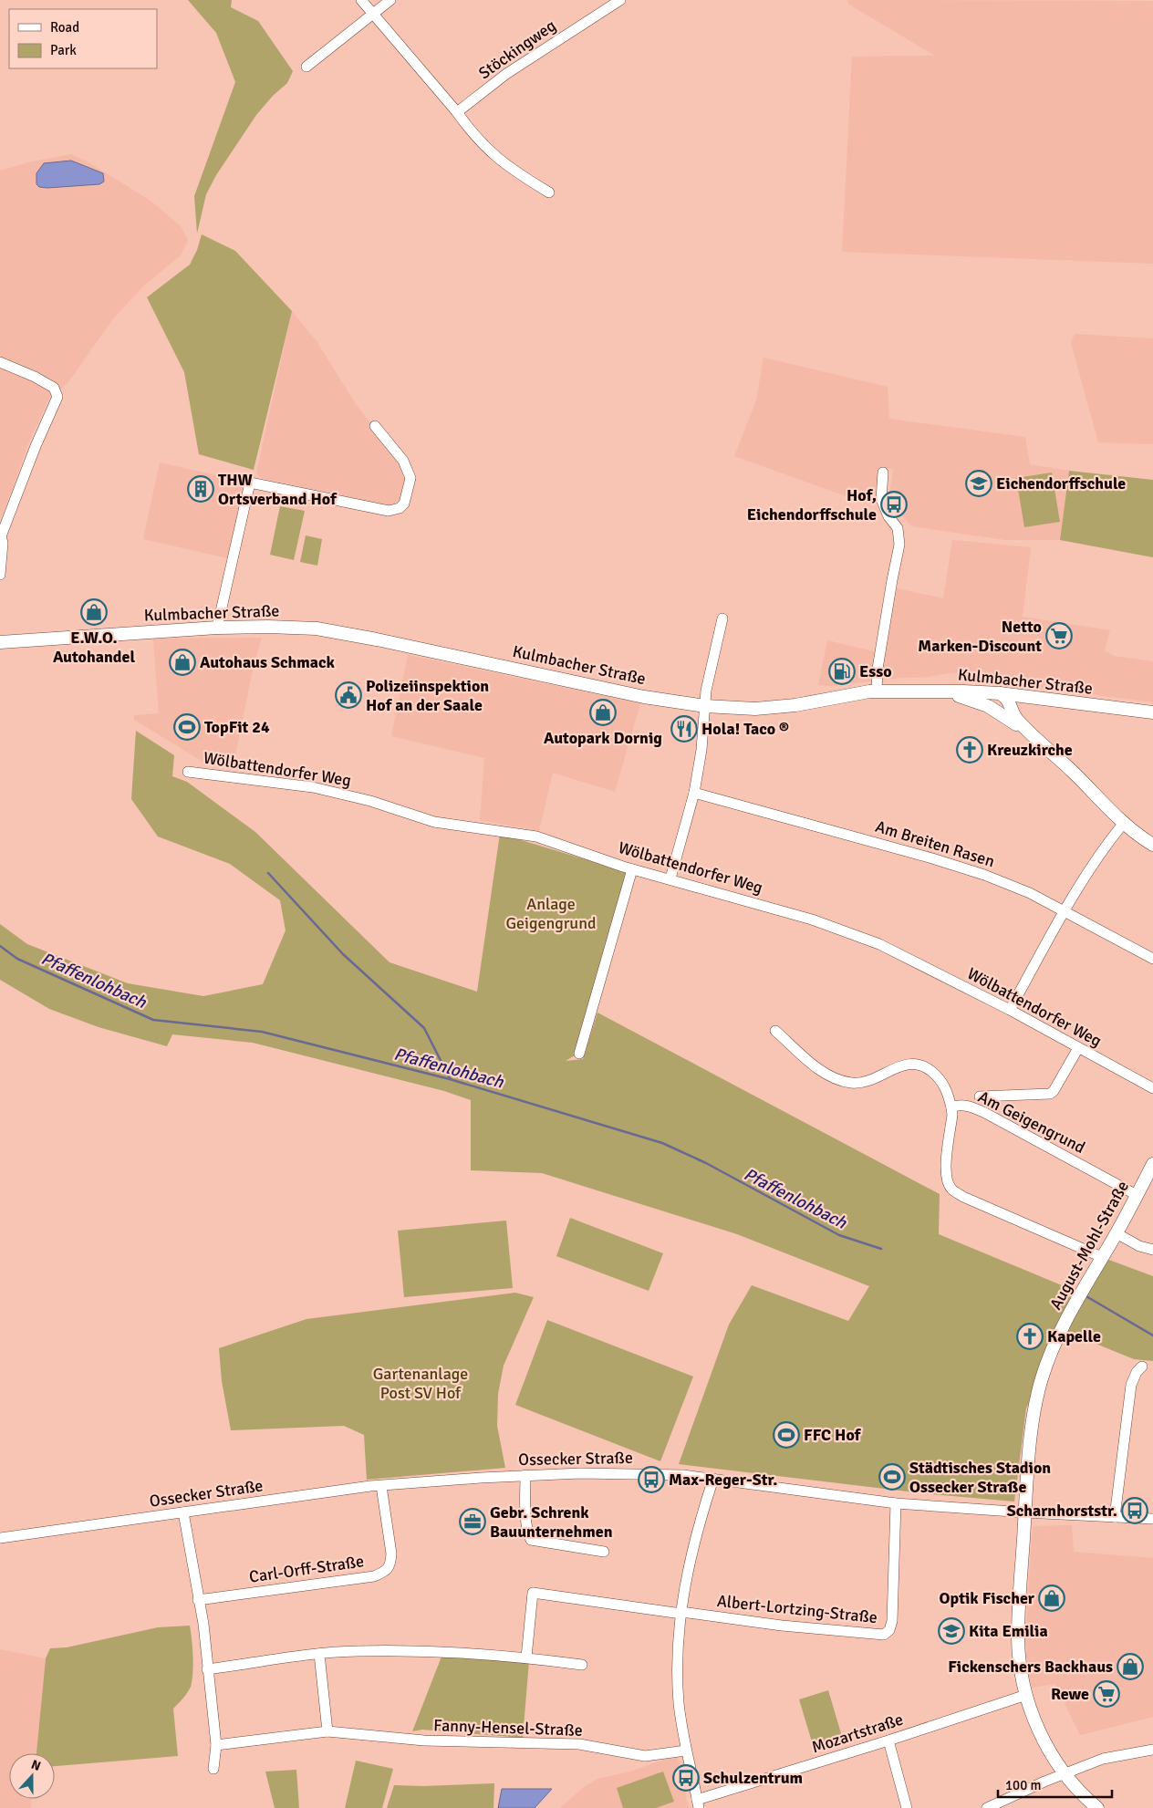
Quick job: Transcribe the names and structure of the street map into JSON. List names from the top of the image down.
{
  "streets": {
    "main road": ["Kulmbacher Straße", "August-Mohl-Straße"],
    "street": [
      "Stöckingweg",
      "Wölbattendorfer Weg",
      "Am Breiten Rasen",
      "Am Geigengrund",
      "Ossecker Straße",
      "Carl-Orff-Straße",
      "Albert-Lortzing-Straße",
      "Fanny-Hensel-Straße",
      "Mozartstraße"
    ]
  },
  "crossings": [
    ["Wölbattendorfer Weg", "Am Geigengrund"],
    ["Am Geigengrund", "August-Mohl-Straße"],
    ["August-Mohl-Straße", "Ossecker Straße"],
    ["August-Mohl-Straße", "Mozartstraße"],
    ["Ossecker Straße", "Carl-Orff-Straße"],
    ["Ossecker Straße", "Albert-Lortzing-Straße"]
  ],
  "water": ["Pfaffenlohbach"],
  "parks": ["Anlage Geigengrund", "Gartenanlage Post SV Hof"],
  "places": {
    "school or university": ["Eichendorffschule", "Kita Emilia"],
    "building": ["THW Ortsverband Hof"],
    "bus stop": [
      "Hof, Eichendorffschule",
      "Max-Reger-Str.",
      "Scharnhorststr.",
      "Schulzentrum"
    ],
    "shop": [
      "E.W.O. Autohandel",
      "Autohaus Schmack",
      "Autopark Dornig",
      "Optik Fischer",
      "Fickenschers Backhaus"
    ],
    "supermarket": ["Netto Marken-Discount", "Rewe"],
    "fuel station": ["Esso"],
    "public building": ["Polizeiinspektion Hof an der Saale"],
    "sports": ["TopFit 24", "FFC Hof", "Städtisches Stadion Ossecker Straße"],
    "restaurant": ["Hola! Taco ®"],
    "church": ["Kreuzkirche", "Kapelle"],
    "office": ["Gebr. Schrenk Bauunternehmen"]
  },
  "legend": ["Road", "Park"],
  "scale_bar": "100 m",
  "north": "top"
}
